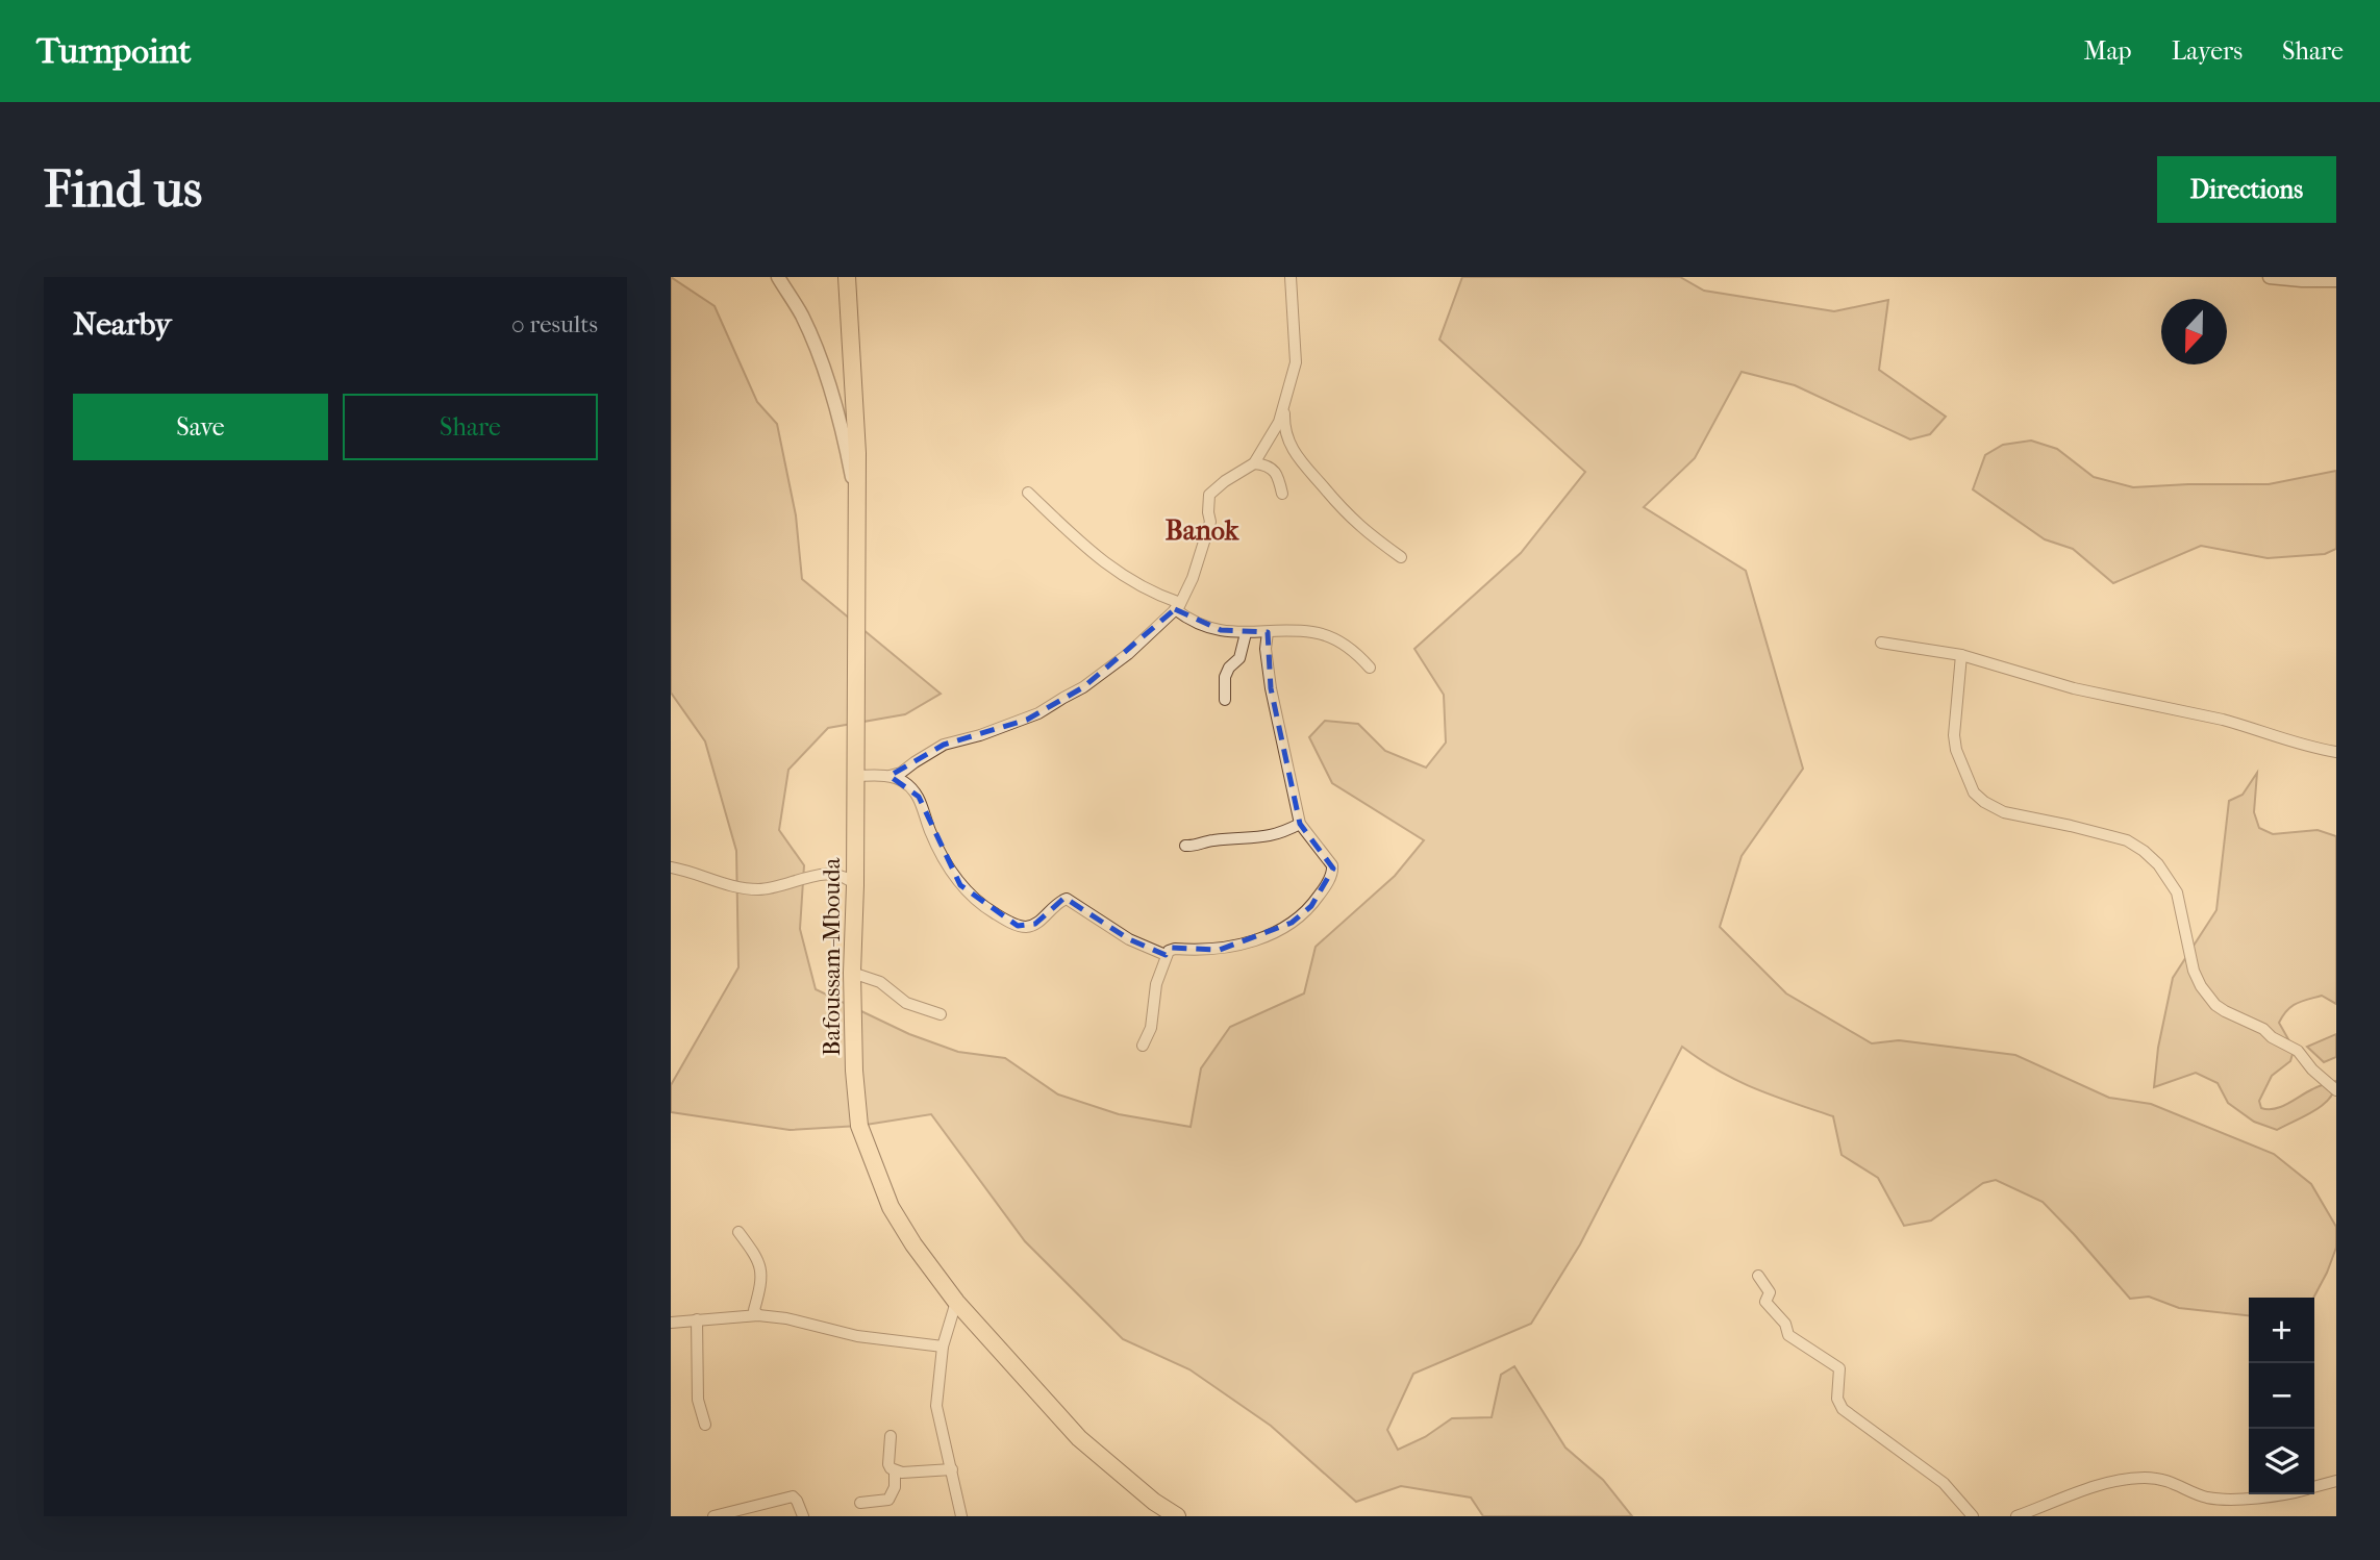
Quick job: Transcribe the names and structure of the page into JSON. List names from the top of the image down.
{
  "streets": {
    "highway": ["Bafoussam-Mbouda"]
  },
  "districts": ["Banok"],
  "north": "bottom",
  "page": {
    "header": "Turnpoint",
    "nav": ["Map", "Layers", "Share"],
    "buttons": [
      "Directions",
      ["Save", "Share"]
    ],
    "title": "Find us",
    "heading": ["Nearby", "0 results"],
    "map_buttons": ["+", "−"]
  }
}
